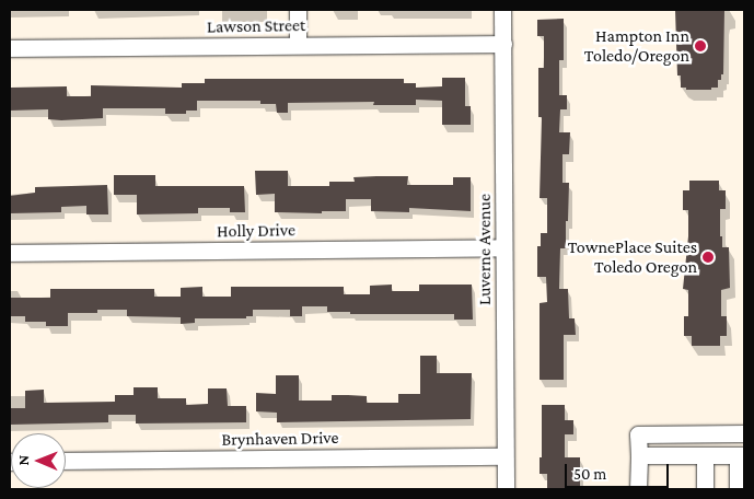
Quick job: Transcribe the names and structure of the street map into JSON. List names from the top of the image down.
{
  "streets": {
    "street": [
      "Lawson Street",
      "Holly Drive",
      "Luverne Avenue",
      "Brynhaven Drive"
    ]
  },
  "crossings": [
    ["Lawson Street", "Luverne Avenue"],
    ["Holly Drive", "Luverne Avenue"],
    ["Luverne Avenue", "Brynhaven Drive"]
  ],
  "places": ["Hampton Inn Toledo/Oregon", "TownePlace Suites Toledo Oregon"],
  "scale_bar": "50 m",
  "north": "left"
}
